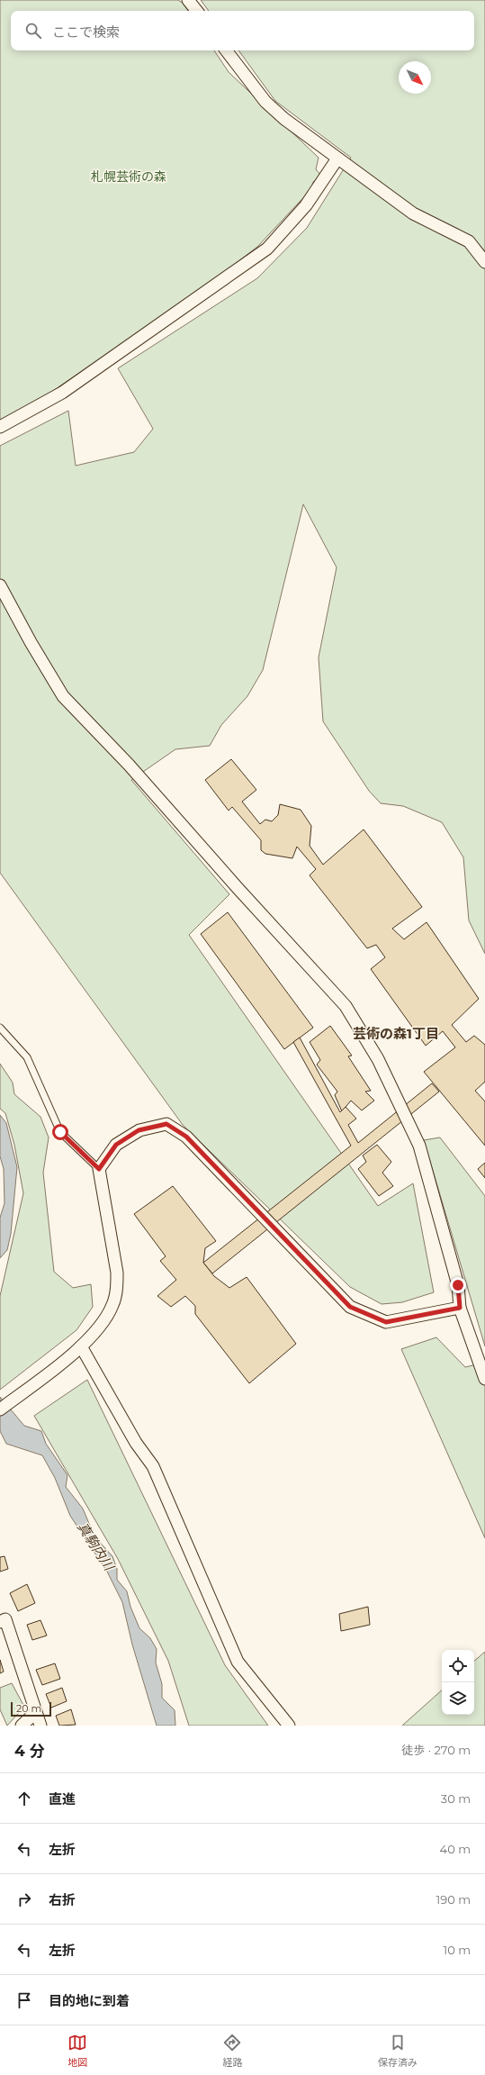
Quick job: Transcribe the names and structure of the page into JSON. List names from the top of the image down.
{
  "districts": ["芸術の森1丁目"],
  "water": ["真駒内川"],
  "parks": ["札幌芸術の森"],
  "scale_bar": "20 m",
  "north": "bottom right",
  "page": {
    "search": "ここで検索",
    "scale": "20 m",
    "heading": ["4 分", "徒歩 · 270 m"],
    "list": [
      ["直進", "30 m"],
      ["左折", "40 m"],
      ["右折", "190 m"],
      ["左折", "10 m"],
      "目的地に到着"
    ],
    "nav": ["地図", "経路", "保存済み"]
  }
}
